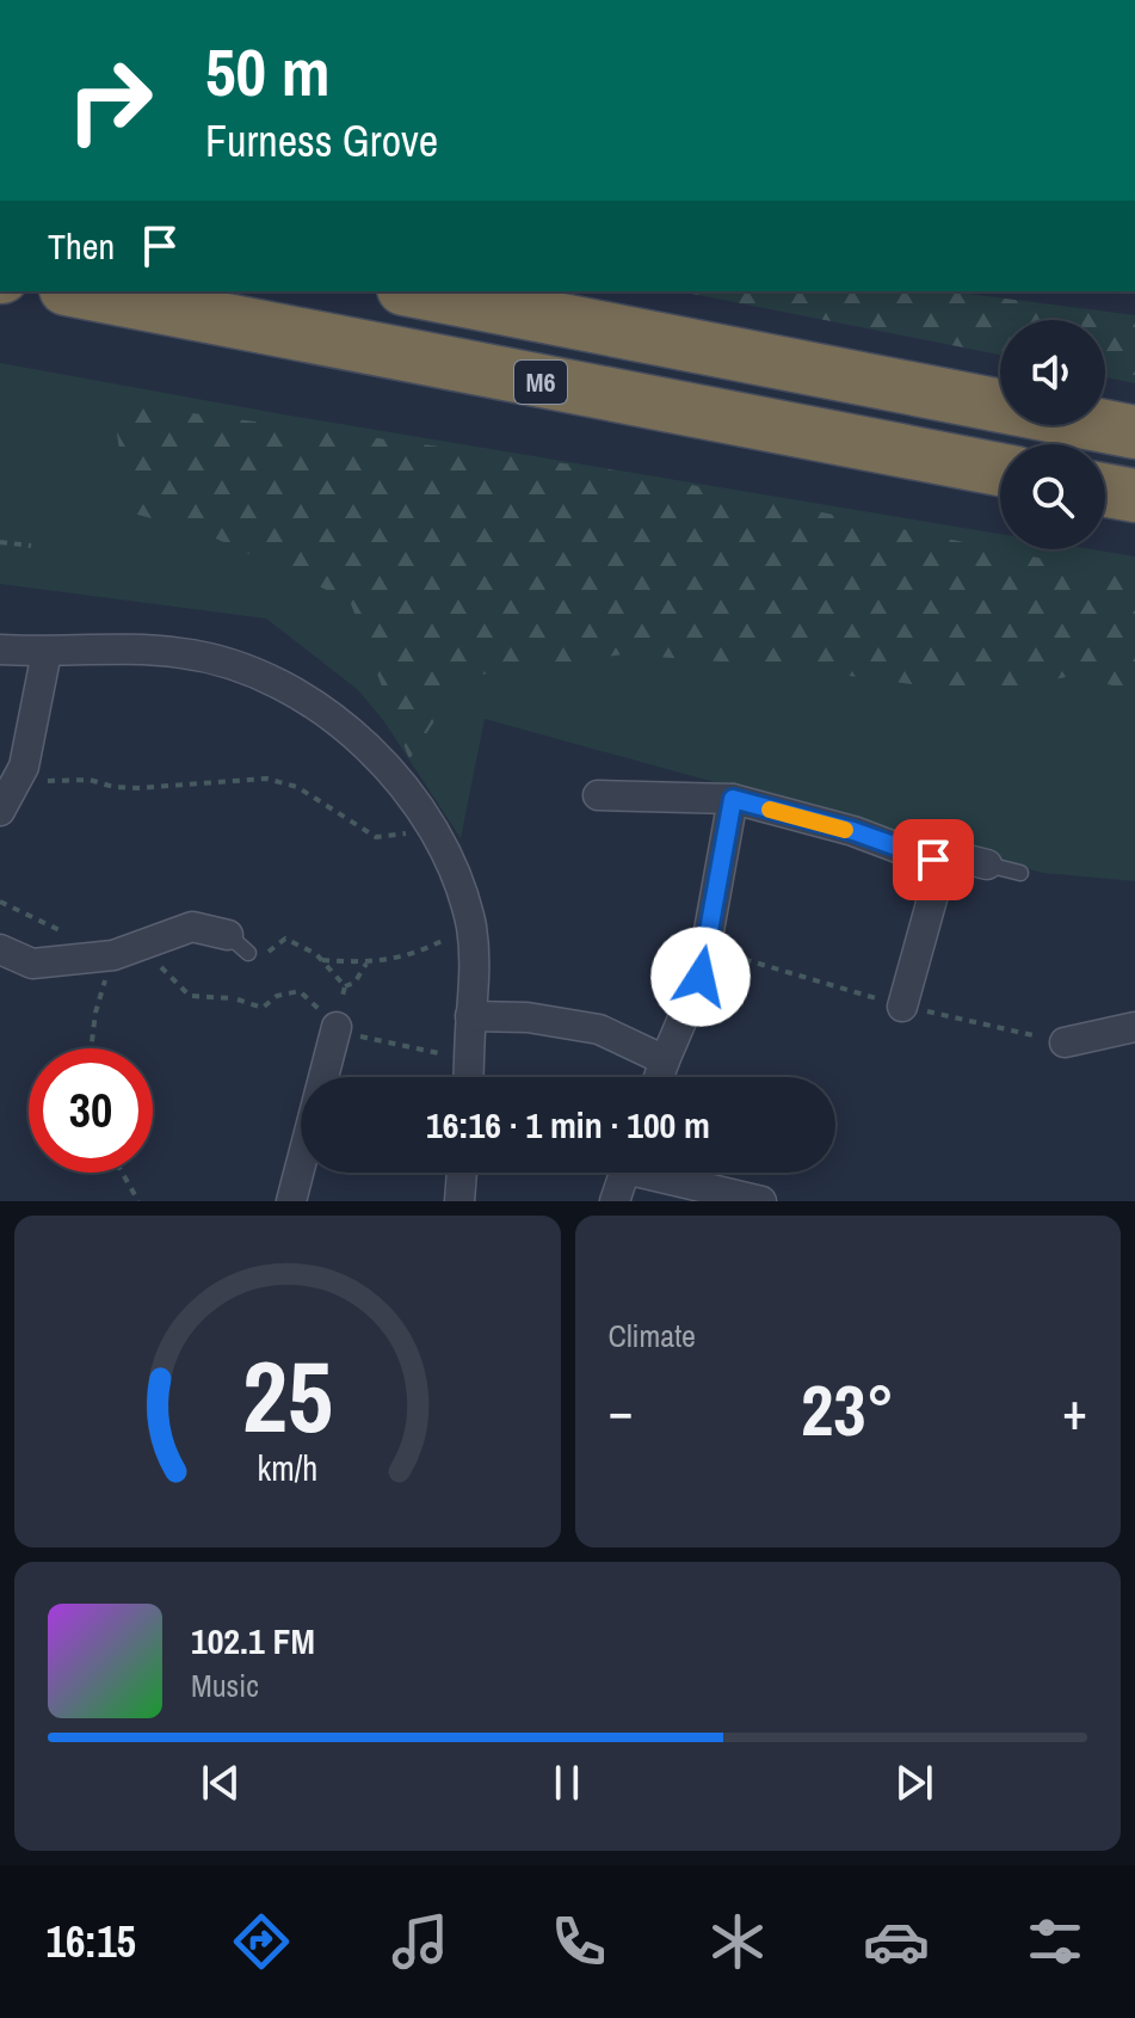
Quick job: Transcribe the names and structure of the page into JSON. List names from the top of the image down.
{
  "streets": {
    "highway": ["M6"]
  },
  "page": {
    "turn": ["50 m", "Furness Grove"],
    "then": "Then",
    "limit": "30",
    "trip": "16:16 · 1 min · 100 m",
    "tile": "Climate",
    "heat": ["−", "23°", "+"],
    "song": ["102.1 FM", "Music"],
    "tabs": "16:15",
    "gauge": ["25", "km/h"]
  }
}
